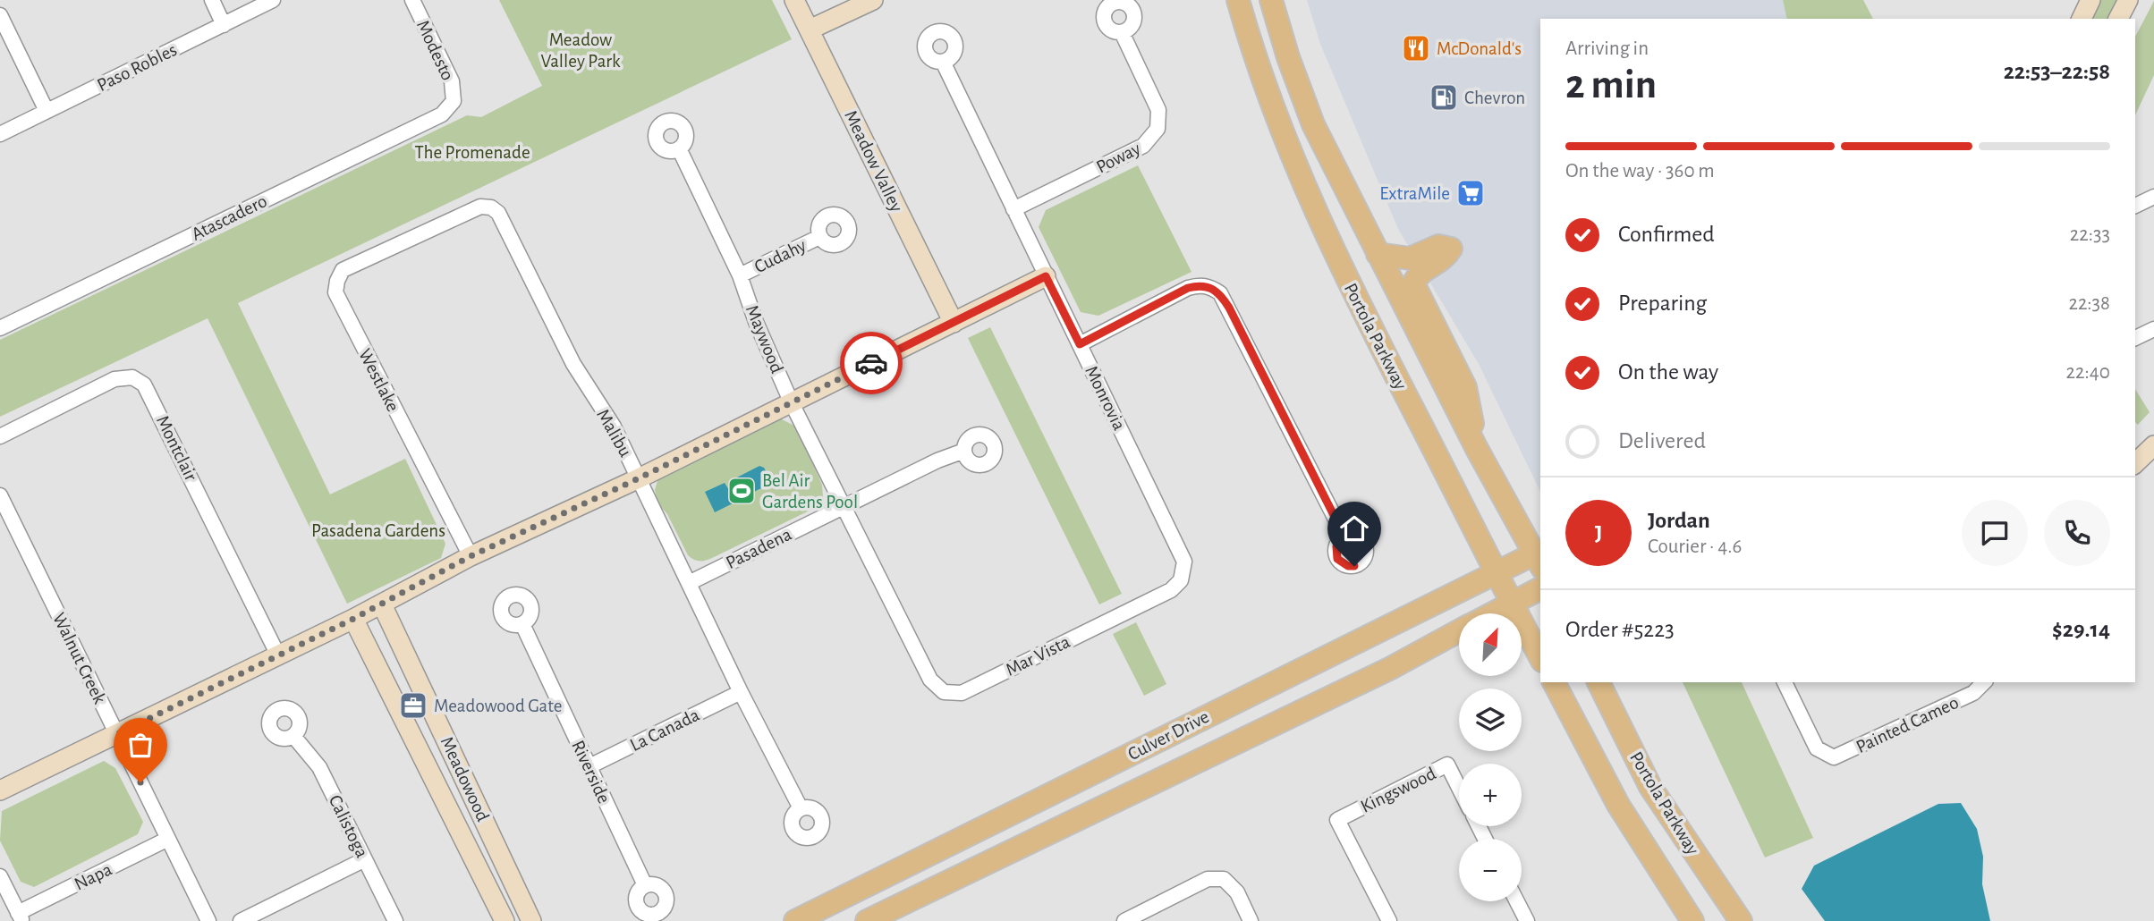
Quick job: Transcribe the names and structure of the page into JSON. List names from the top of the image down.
{
  "streets": {
    "main road": ["Portola Parkway", "Culver Drive"],
    "street": [
      "Modesto",
      "Paso Robles",
      "Poway",
      "Meadow Valley",
      "Atascadero",
      "Cudahy",
      "Maywood",
      "Westlake",
      "Monrovia",
      "Malibu",
      "Montclair",
      "Pasadena",
      "Mar Vista",
      "Walnut Creek",
      "Painted Cameo",
      "La Canada",
      "Riverside",
      "Meadowood",
      "Kingswood",
      "Calistoga",
      "Napa"
    ]
  },
  "crossings": [
    ["Modesto", "Atascadero"],
    ["Poway", "Monrovia"],
    ["Cudahy", "Maywood"],
    ["Portola Parkway", "Culver Drive"],
    ["Maywood", "Pasadena"],
    ["Maywood", "Mar Vista"],
    ["Westlake", "Malibu"],
    ["Monrovia", "Mar Vista"],
    ["Malibu", "Pasadena"],
    ["Malibu", "La Canada"],
    ["Walnut Creek", "Napa"],
    ["La Canada", "Riverside"]
  ],
  "parks": ["Meadow Valley Park", "The Promenade", "Pasadena Gardens"],
  "places": {
    "restaurant": ["McDonald's"],
    "fuel station": ["Chevron"],
    "supermarket": ["ExtraMile"],
    "sports": ["Bel Air Gardens Pool"],
    "office": ["Meadowood Gate"]
  },
  "north": "top right",
  "page": {
    "heading": ["2 min", "Arriving in", "22:53–22:58"],
    "panel": [
      "Jordan",
      "Courier · 4.6",
      "Order #5223",
      "$29.14"
    ],
    "bar": "On the way · 360 m",
    "list": [
      ["Confirmed", "22:33"],
      ["Preparing", "22:38"],
      ["On the way", "22:40"],
      "Delivered"
    ],
    "round": "J",
    "map_buttons": ["+", "−"]
  }
}
